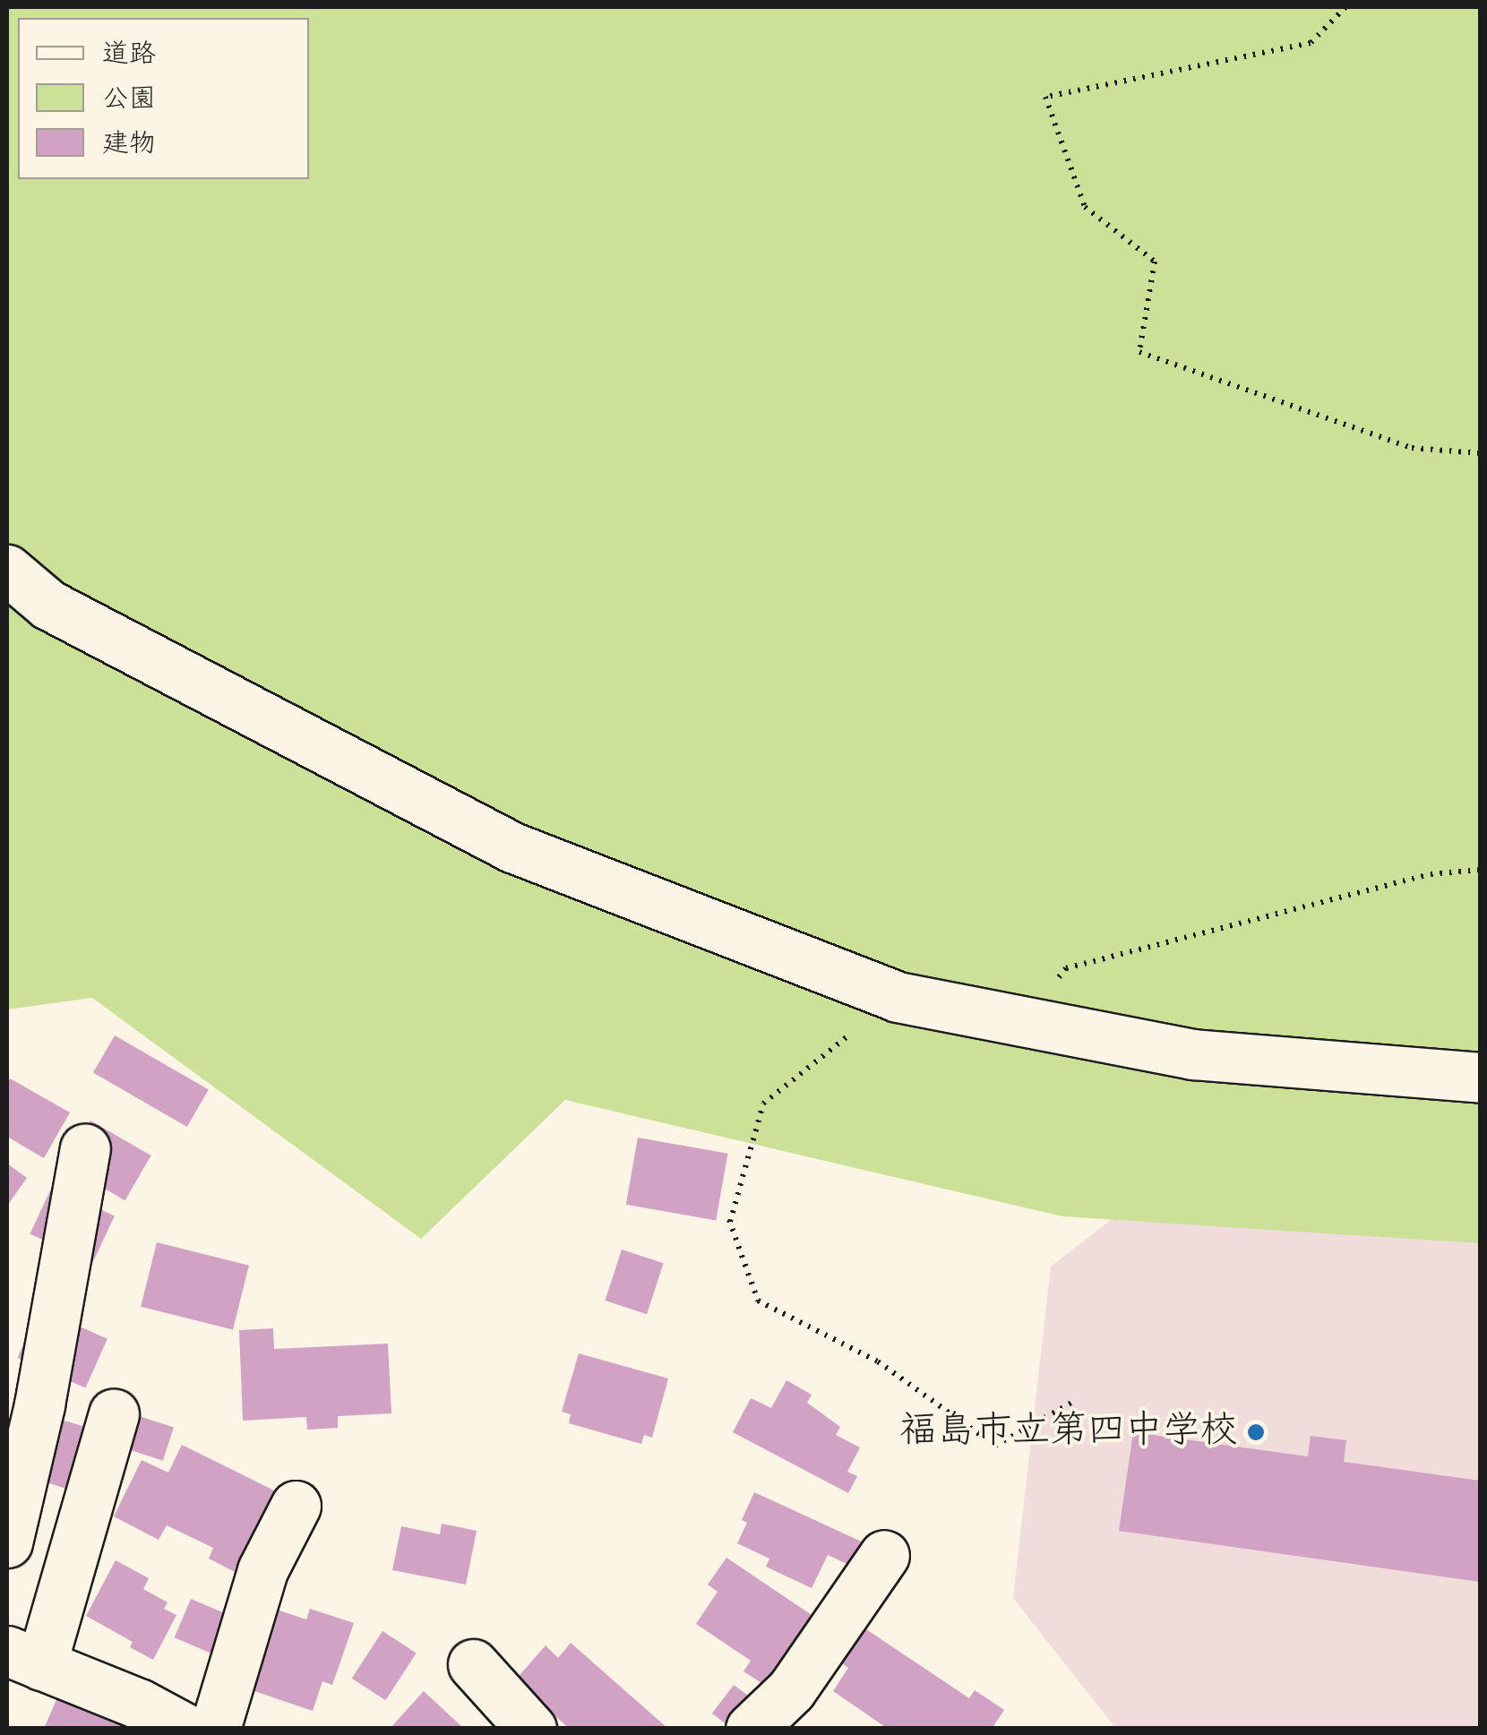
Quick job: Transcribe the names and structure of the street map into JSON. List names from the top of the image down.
{
  "places": ["福島市立第四中学校"],
  "legend": ["道路", "公園", "建物"]
}
